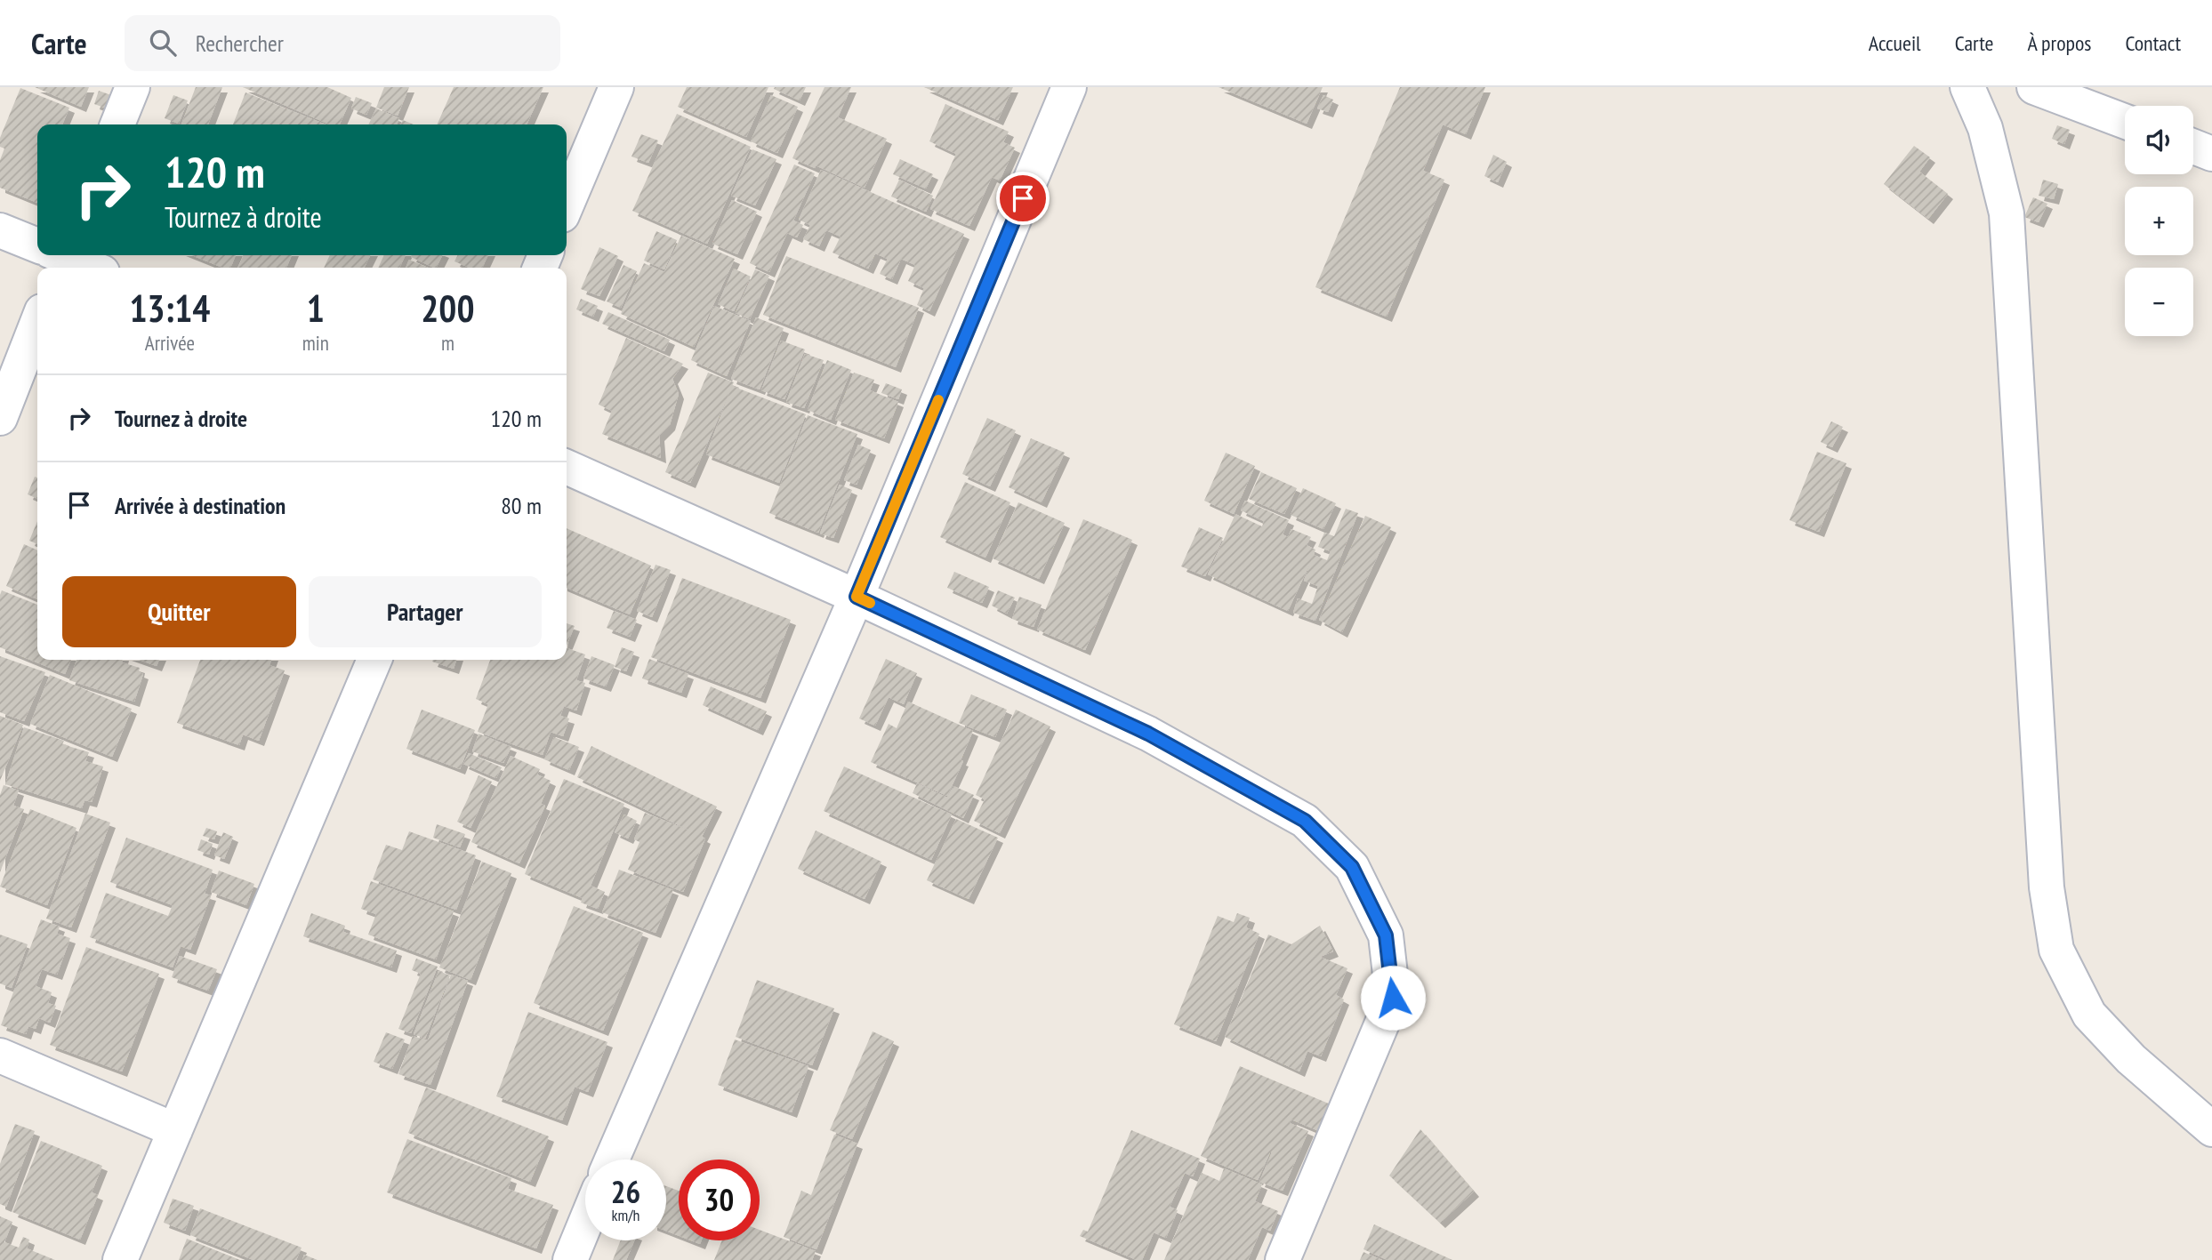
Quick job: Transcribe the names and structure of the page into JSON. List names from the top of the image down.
{
  "page": {
    "header": "Carte",
    "search": "Rechercher",
    "nav": [
      "Accueil",
      "Carte",
      "À propos",
      "Contact"
    ],
    "map_buttons": ["+", "−"],
    "turn": ["120 m", "Tournez à droite"],
    "eta": [
      "13:14",
      "Arrivée",
      "1",
      "min",
      "200",
      "m"
    ],
    "list": [
      {
        "name": "Tournez à droite",
        "value": "120 m"
      },
      {
        "name": "Arrivée à destination",
        "value": "80 m"
      }
    ],
    "buttons": ["Quitter", "Partager"],
    "speed": "26 km/h",
    "limit": "30"
  }
}
